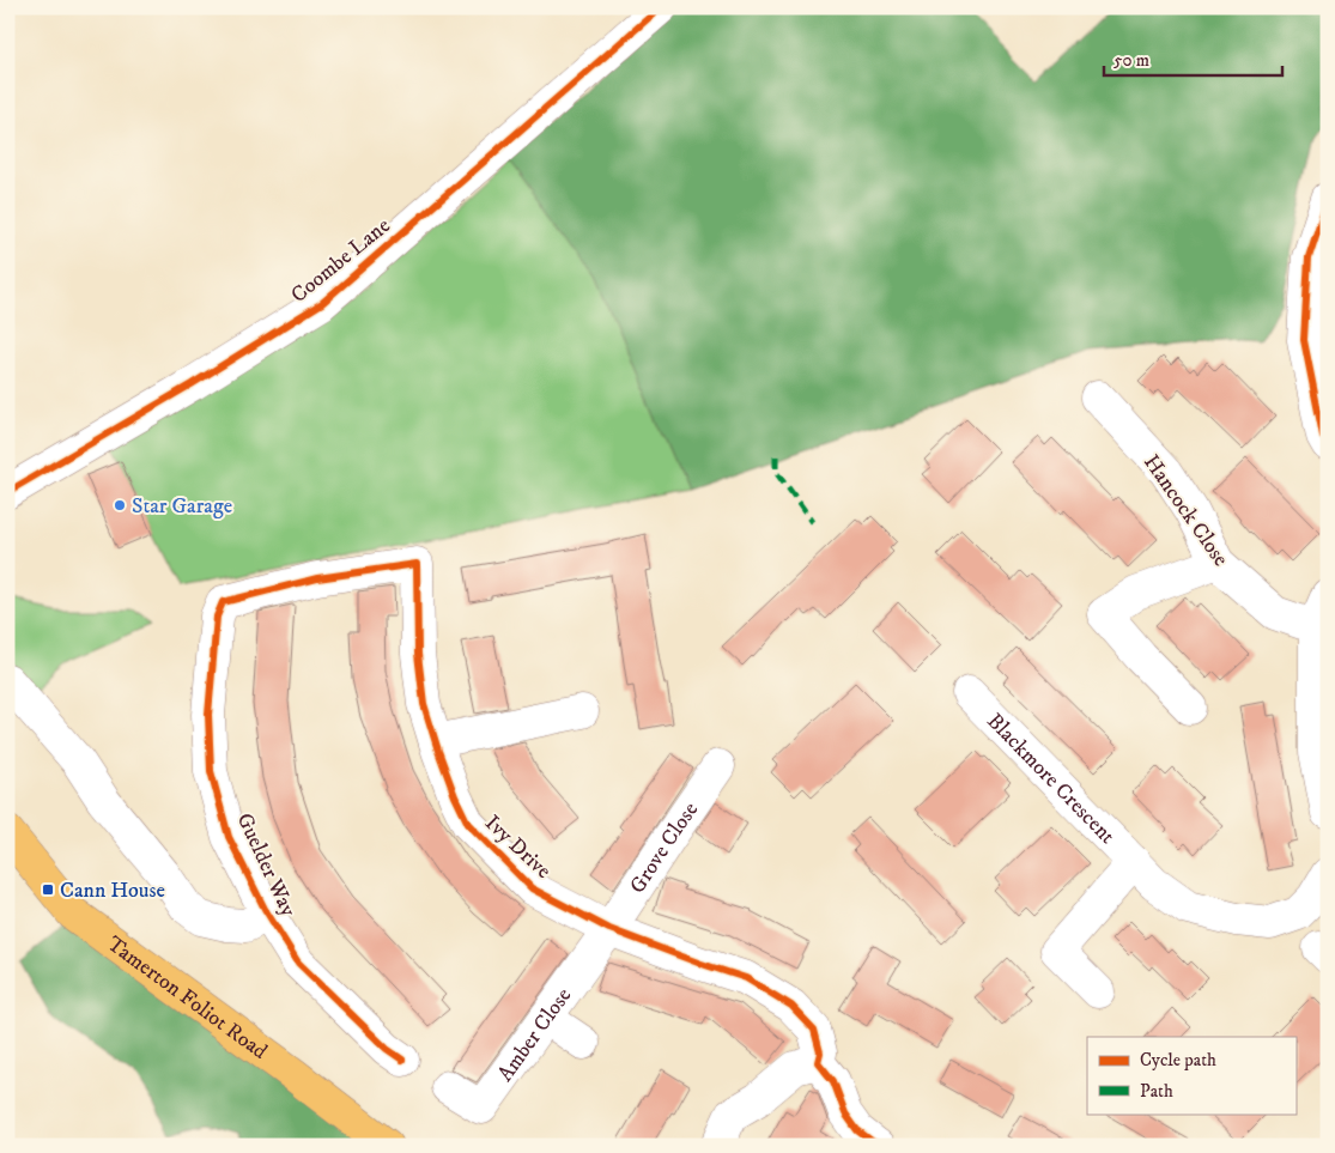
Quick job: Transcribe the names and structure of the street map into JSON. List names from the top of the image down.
{
  "streets": {
    "main road": ["Tamerton Foliot Road"],
    "street": [
      "Coombe Lane",
      "Hancock Close",
      "Blackmore Crescent",
      "Ivy Drive",
      "Grove Close",
      "Guelder Way",
      "Amber Close"
    ]
  },
  "crossings": [
    ["Ivy Drive", "Grove Close"],
    ["Ivy Drive", "Guelder Way"],
    ["Ivy Drive", "Amber Close"],
    ["Grove Close", "Amber Close"]
  ],
  "places": {
    "other": ["Star Garage"],
    "transit": ["Cann House"]
  },
  "legend": ["Cycle path", "Path"],
  "scale_bar": "50 m"
}
